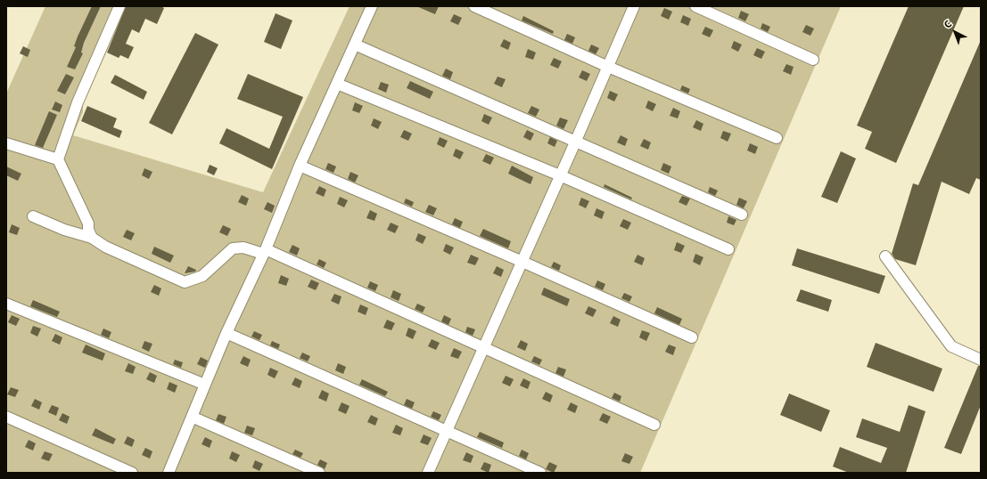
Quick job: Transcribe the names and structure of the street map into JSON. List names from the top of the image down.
{
  "north": "top left"
}
